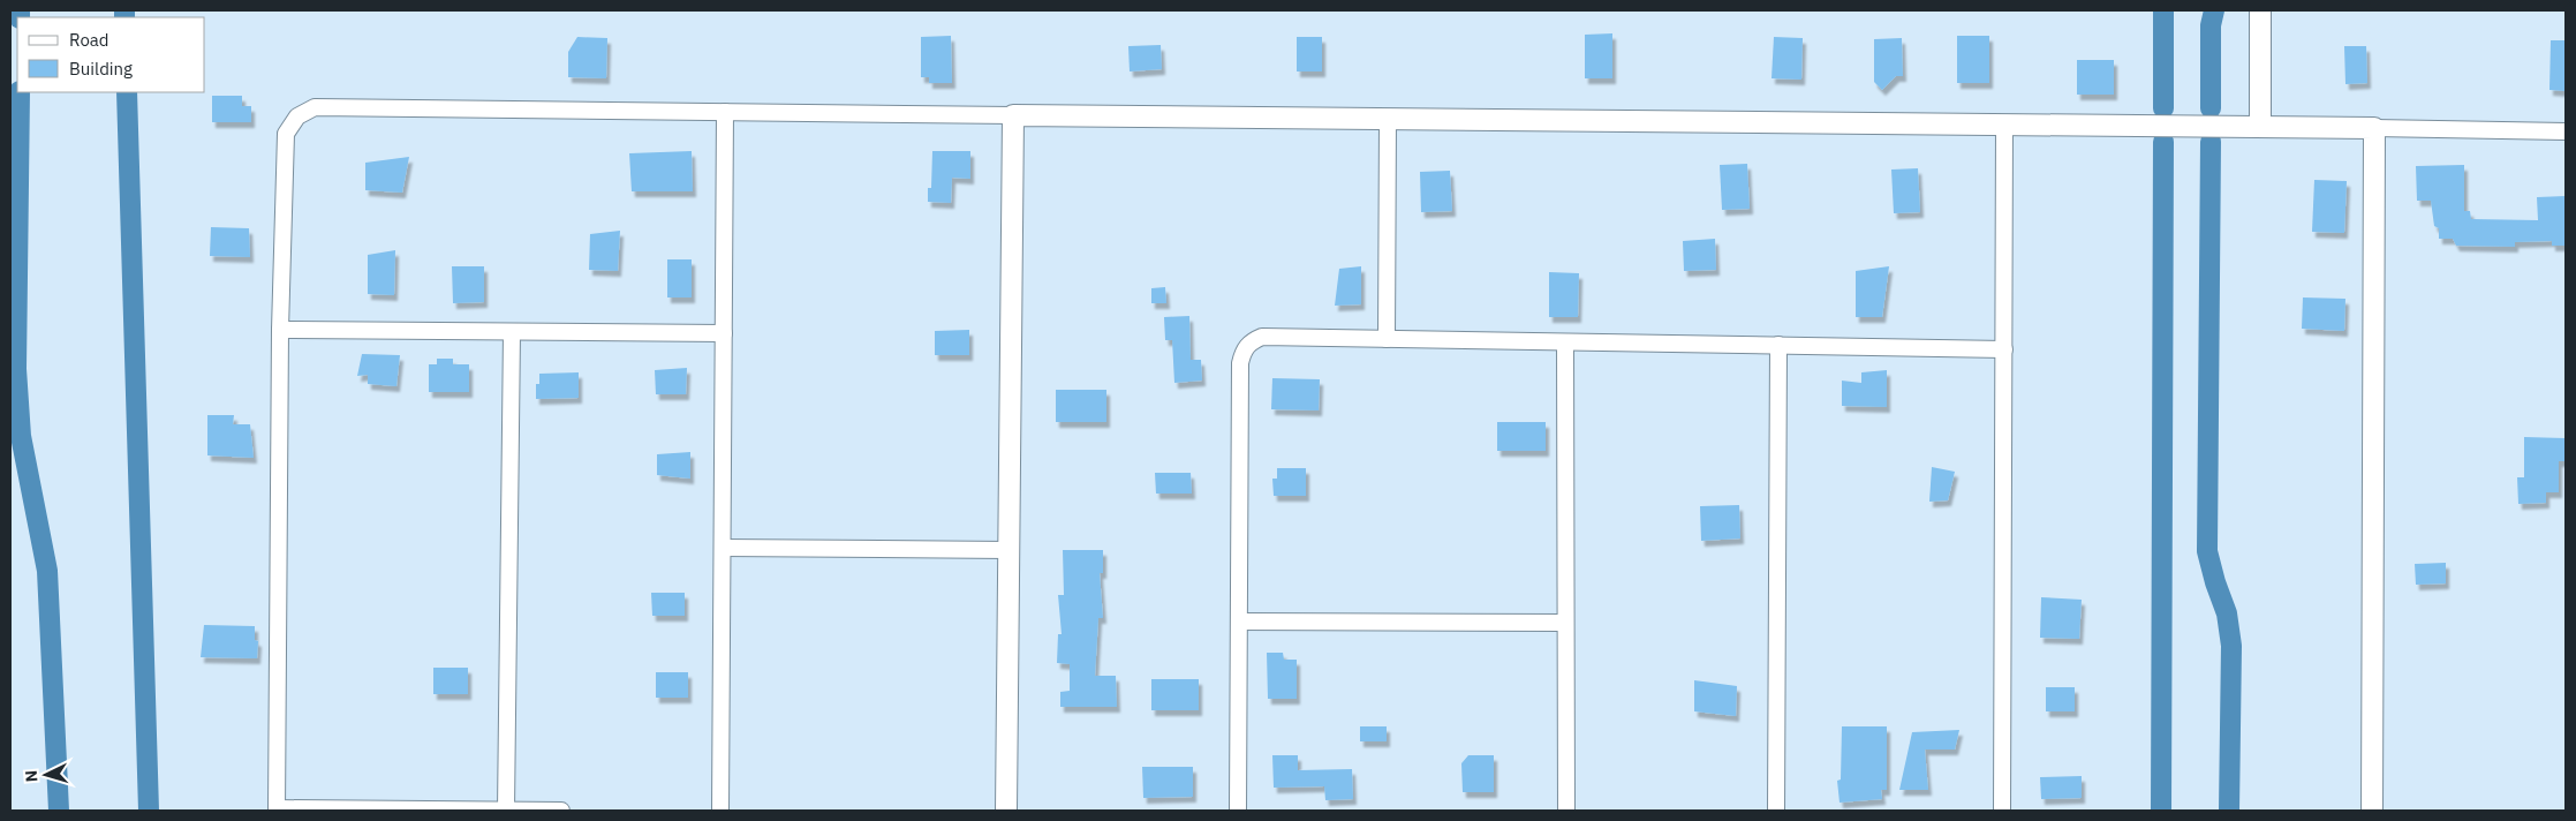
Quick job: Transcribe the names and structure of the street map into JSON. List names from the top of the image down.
{
  "legend": ["Road", "Building"],
  "north": "left"
}
